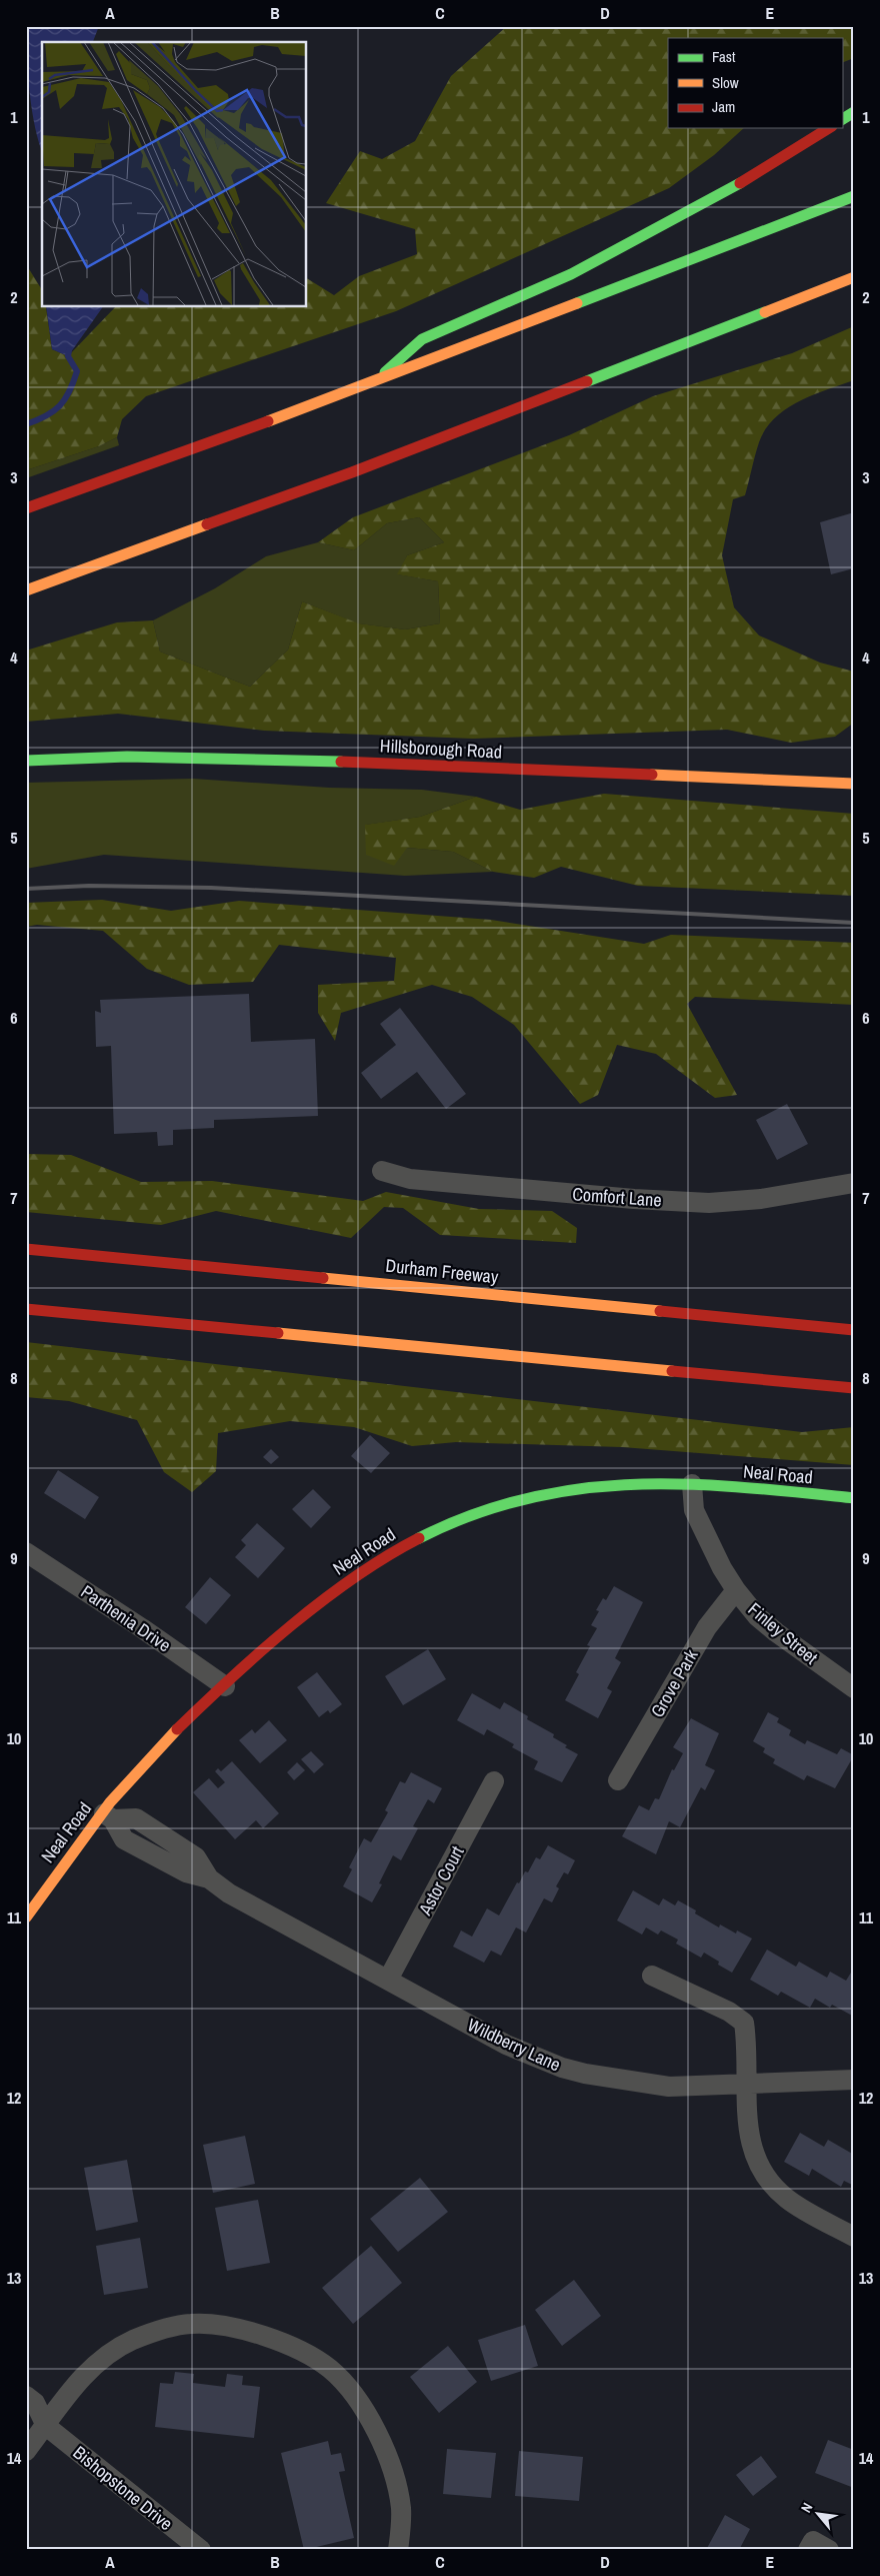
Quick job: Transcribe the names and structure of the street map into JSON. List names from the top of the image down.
{
  "streets": {
    "main road": ["Hillsborough Road", "Durham Freeway", "Neal Road"],
    "street": [
      "Comfort Lane",
      "Parthenia Drive",
      "Finley Street",
      "Grove Park",
      "Astor Court",
      "Wildberry Lane",
      "Bishopstone Drive"
    ]
  },
  "crossings": [
    ["Neal Road", "Parthenia Drive"],
    ["Neal Road", "Finley Street"],
    ["Neal Road", "Wildberry Lane"],
    ["Finley Street", "Grove Park"],
    ["Astor Court", "Wildberry Lane"]
  ],
  "legend": ["Fast", "Slow", "Jam"],
  "north": "top left",
  "grid": {
    "columns": [
      "A",
      "B",
      "C",
      "D",
      "E"
    ],
    "rows": [
      "1",
      "2",
      "3",
      "4",
      "5",
      "6",
      "7",
      "8",
      "9",
      "10",
      "11",
      "12",
      "13",
      "14"
    ]
  }
}
